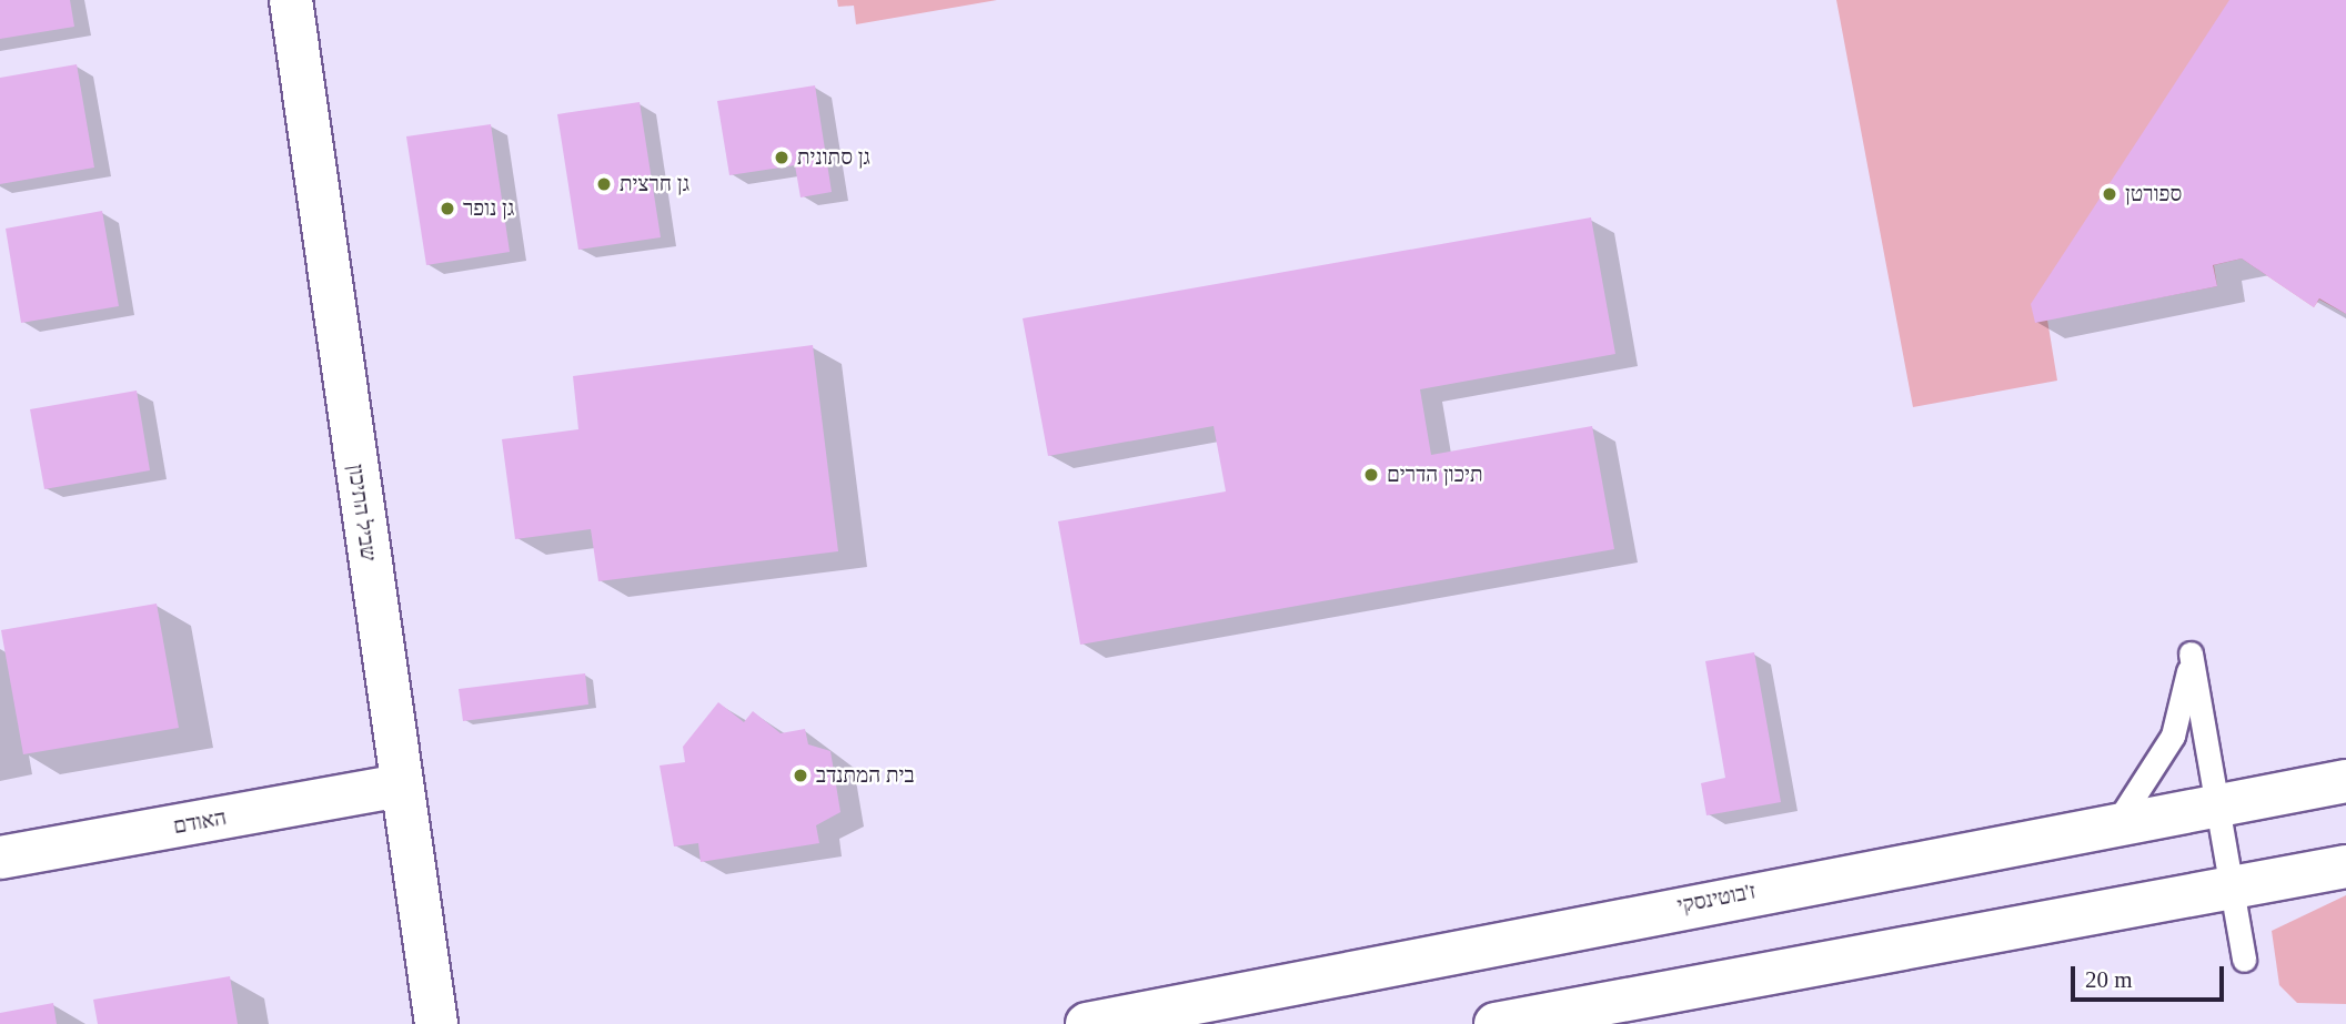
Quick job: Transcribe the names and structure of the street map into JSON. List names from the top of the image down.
{
  "streets": {
    "street": ["שביל התיכון", "האודם", "ז'בוטינסקי"]
  },
  "crossings": [
    ["שביל התיכון", "האודם"]
  ],
  "places": [
    "גן סתונית",
    "גן חרצית",
    "ספורטן",
    "גן נופר",
    "תיכון הדרים",
    "בית המתנדב"
  ],
  "scale_bar": "20 m"
}
